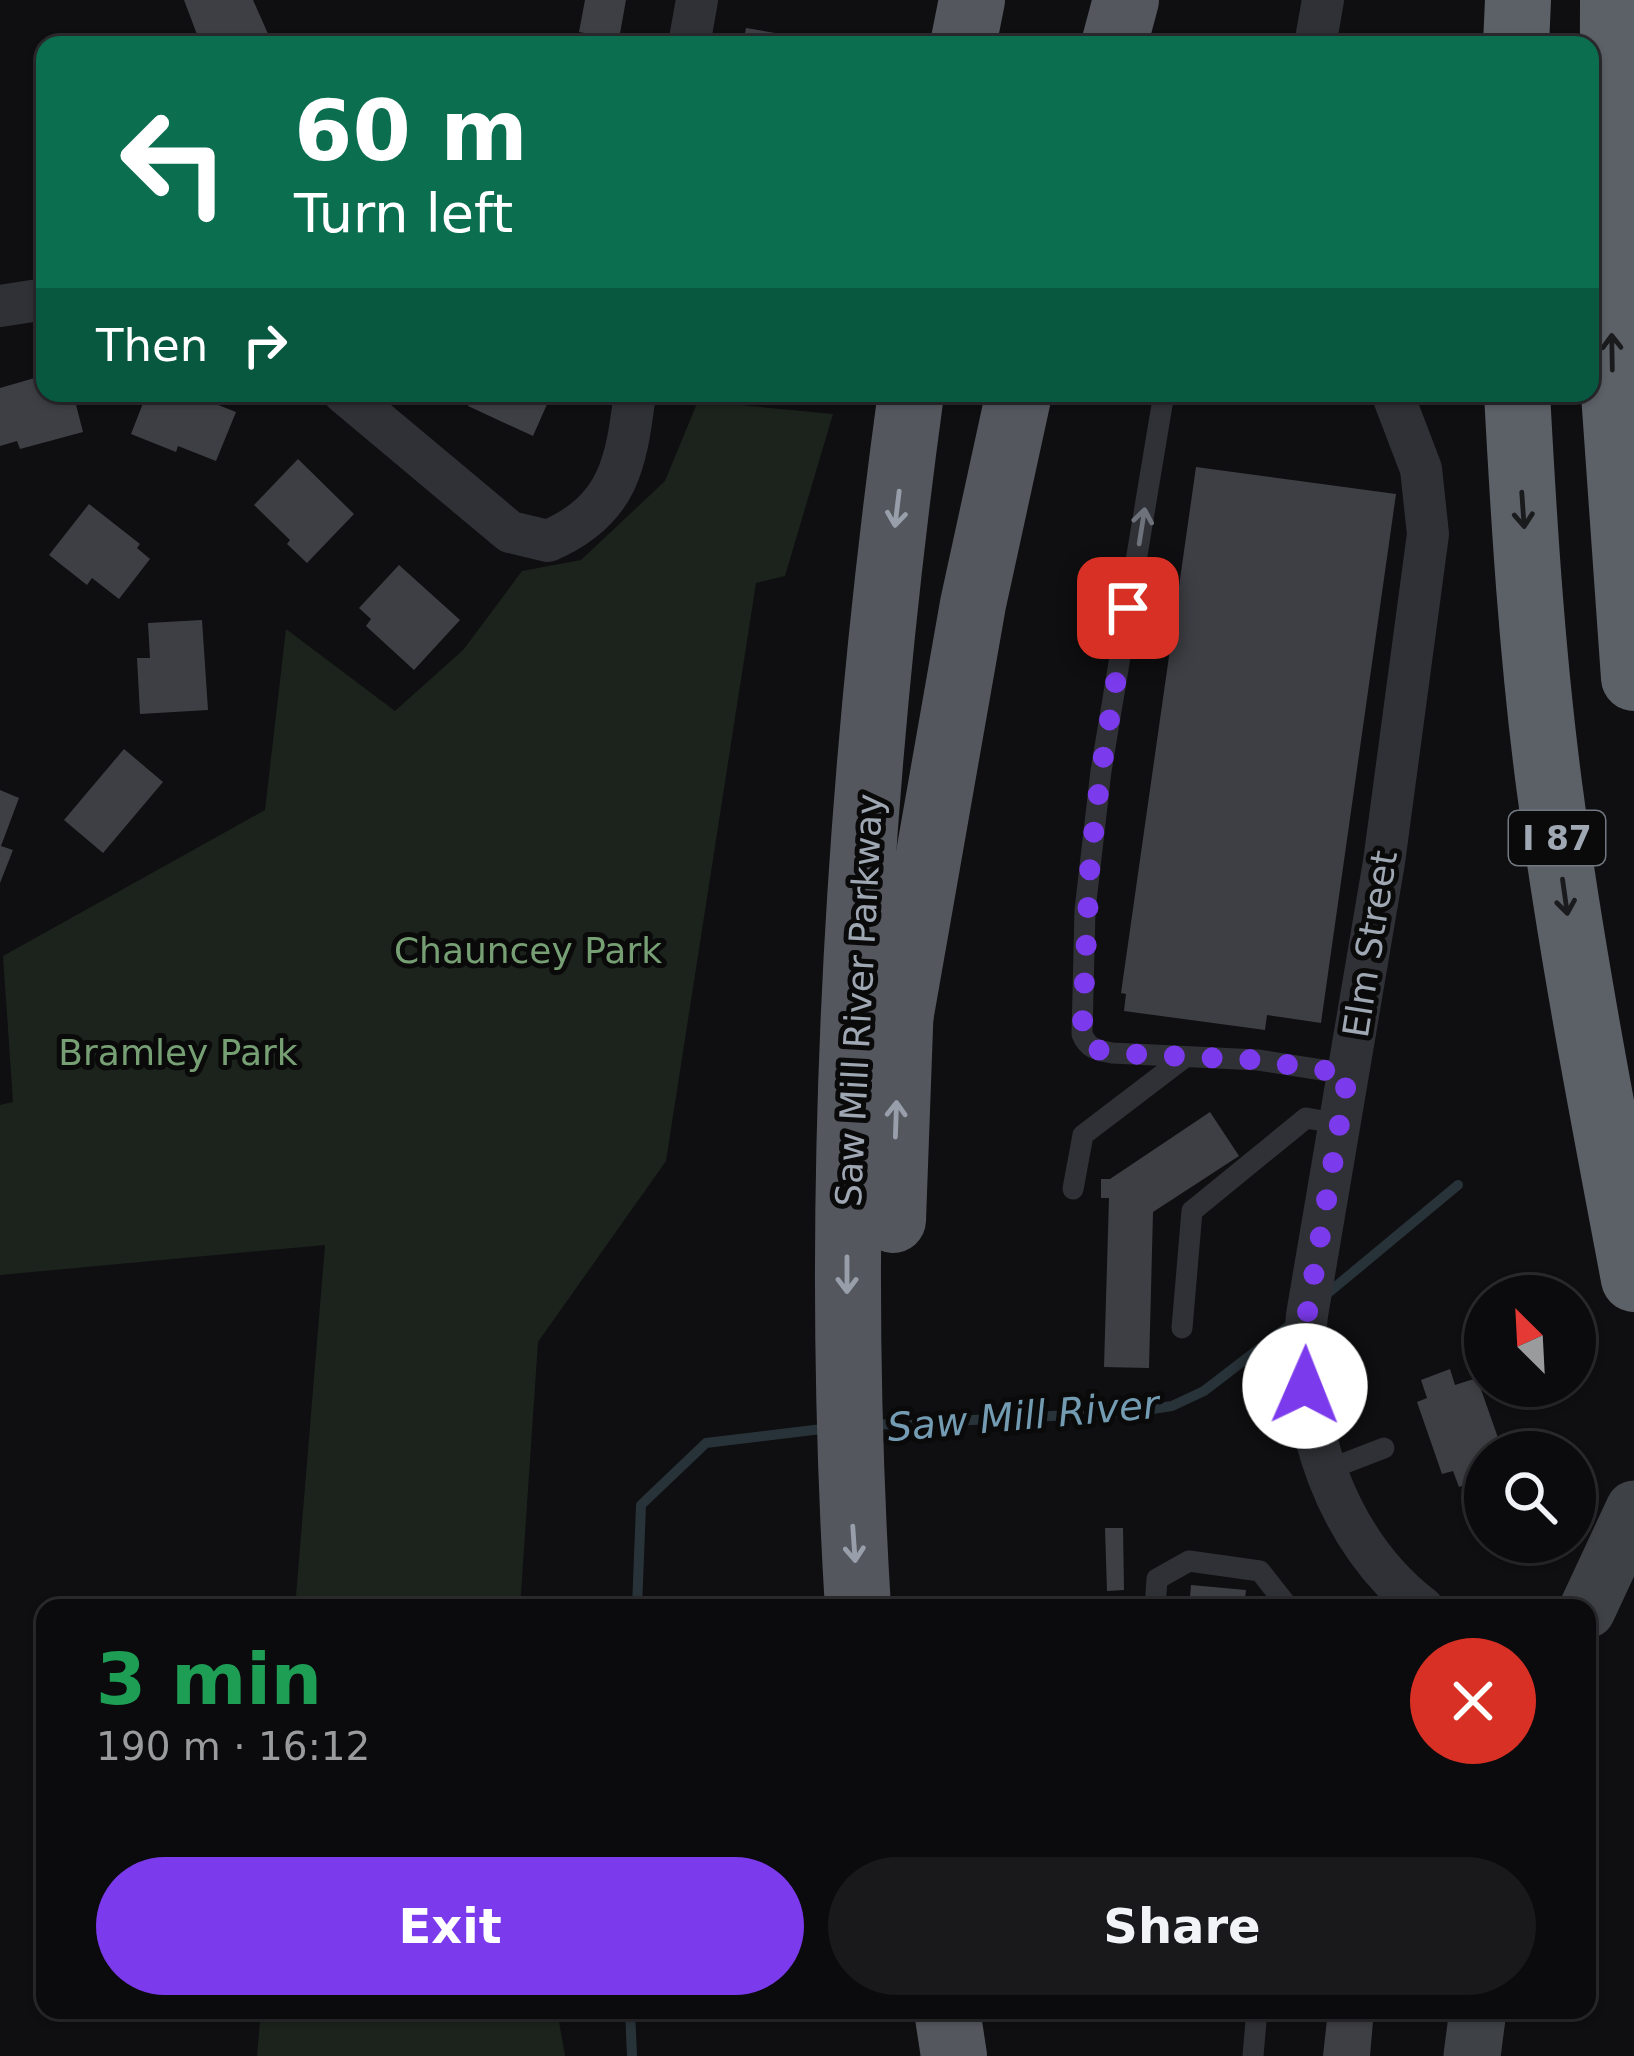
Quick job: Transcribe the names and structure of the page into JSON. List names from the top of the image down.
{
  "streets": {
    "highway": ["I 87", "Saw Mill River Parkway"],
    "street": ["Elm Street"]
  },
  "water": ["Saw Mill River"],
  "parks": ["Chauncey Park", "Bramley Park"],
  "north": "top left",
  "page": {
    "turn": ["60 m", "Turn left"],
    "then": "Then",
    "heading": ["3 min", "190 m · 16:12"],
    "buttons": ["Exit", "Share"]
  }
}
